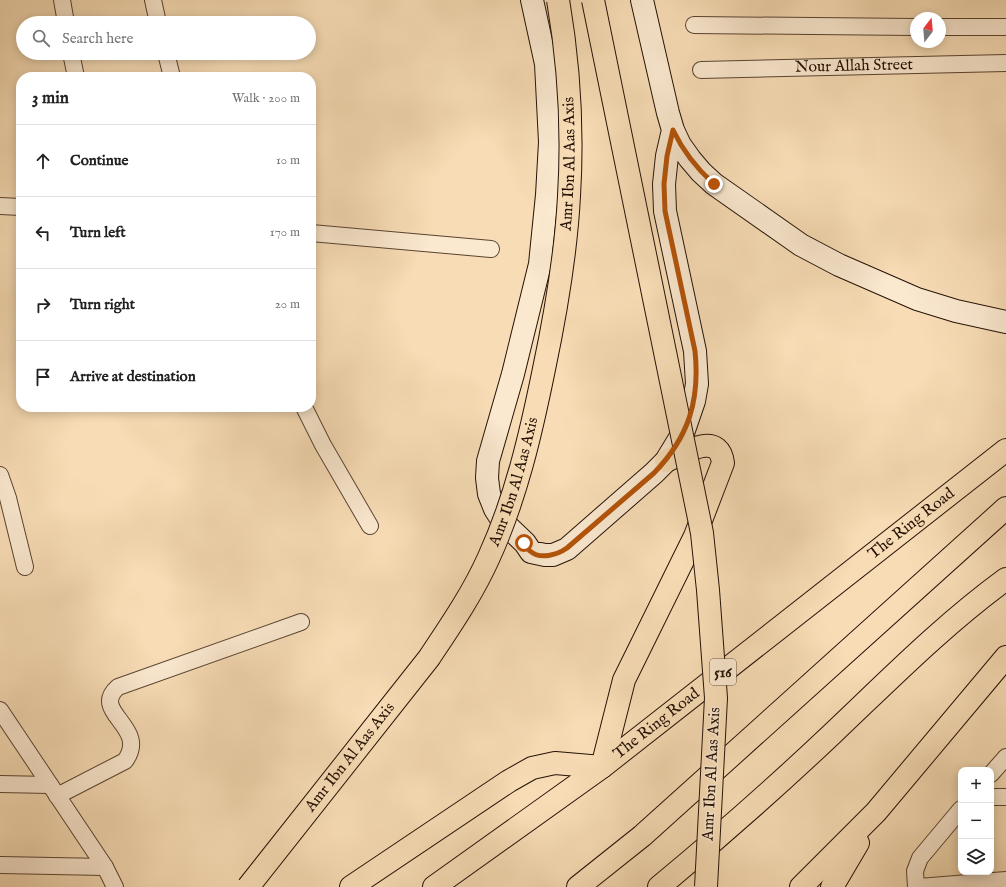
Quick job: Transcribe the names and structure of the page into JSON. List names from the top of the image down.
{
  "streets": {
    "main road": ["Amr Ibn Al Aas Axis", "The Ring Road", "516"],
    "street": ["Nour Allah Street"]
  },
  "north": "top",
  "page": {
    "search": "Search here",
    "heading": ["3 min", "Walk · 200 m"],
    "list": [
      ["Continue", "10 m"],
      ["Turn left", "170 m"],
      ["Turn right", "20 m"],
      "Arrive at destination"
    ],
    "map_buttons": ["+", "−"]
  }
}
